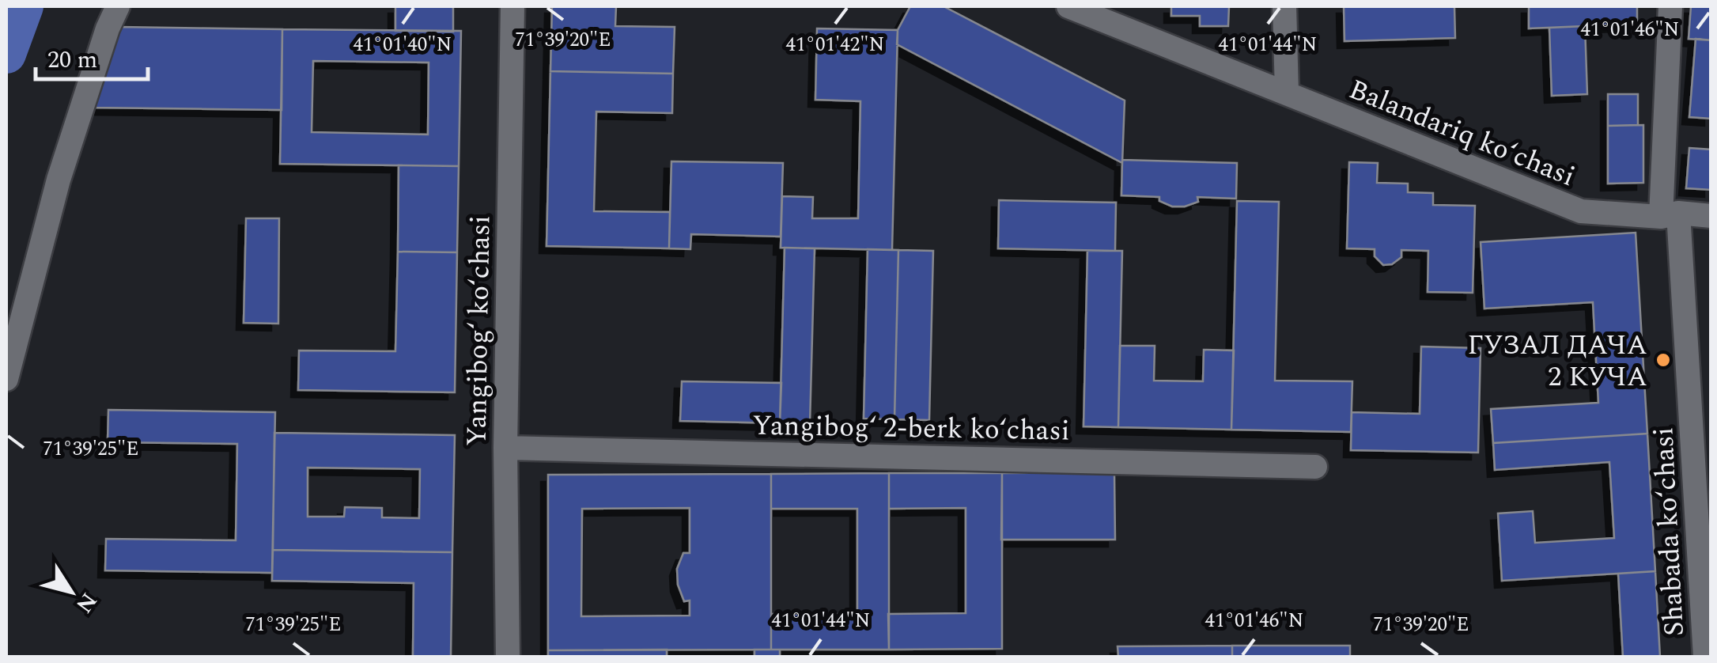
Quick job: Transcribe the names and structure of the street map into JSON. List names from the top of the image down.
{
  "streets": {
    "street": [
      "Balandariq koʻchasi",
      "Yangibogʻ koʻchasi",
      "Yangibogʻ 2-berk koʻchasi",
      "Shabada koʻchasi"
    ]
  },
  "crossings": [
    ["Balandariq koʻchasi", "Shabada koʻchasi"],
    ["Yangibogʻ koʻchasi", "Yangibogʻ 2-berk koʻchasi"]
  ],
  "places": ["ГУЗАЛ ДАЧА 2 КУЧА"],
  "scale_bar": "20 m",
  "north": "bottom right",
  "coordinates": [
    "41°01'46\"N",
    "71°39'20\"E",
    "41°01'40\"N",
    "41°01'42\"N",
    "41°01'44\"N",
    "71°39'25\"E"
  ]
}
